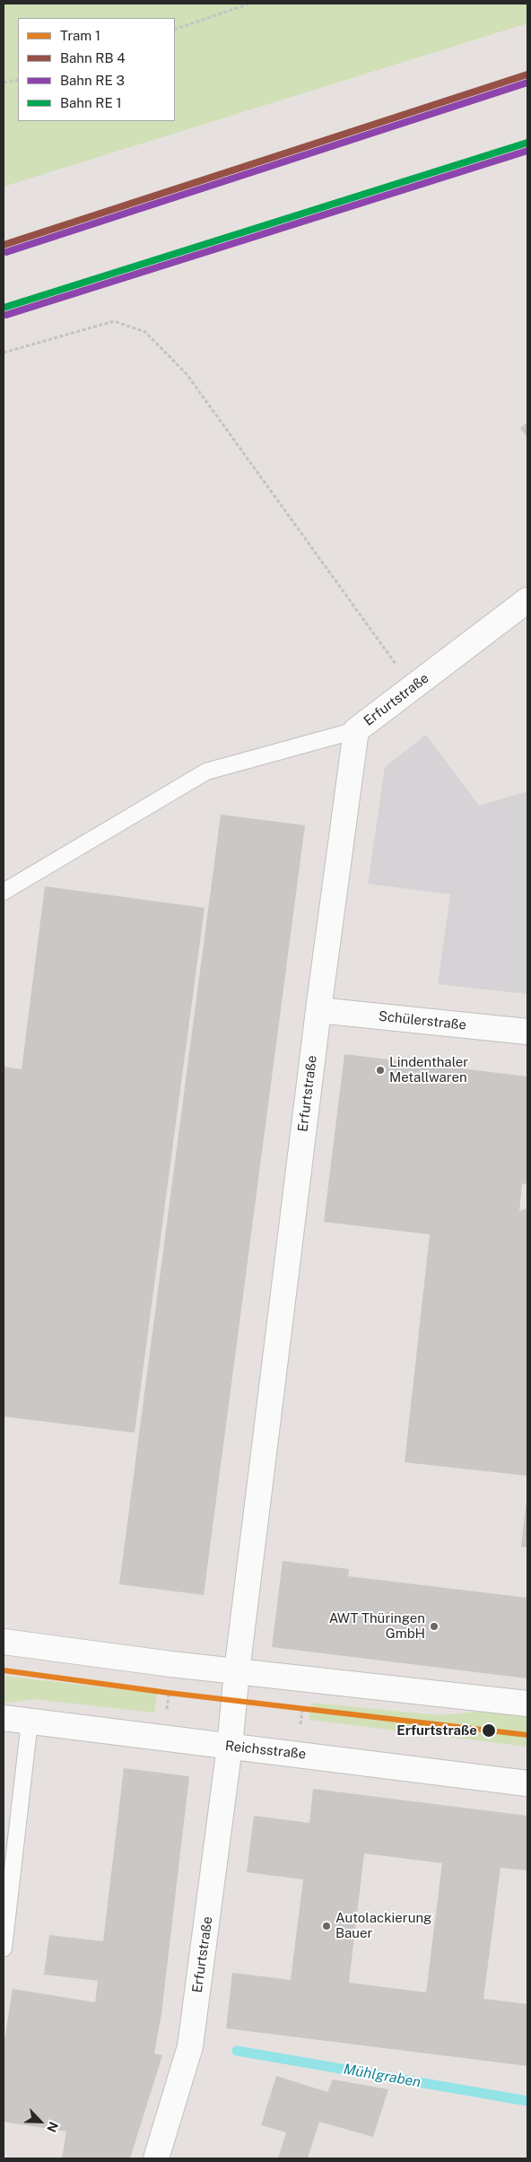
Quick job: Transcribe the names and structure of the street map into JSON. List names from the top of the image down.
{
  "streets": {
    "street": ["Erfurtstraße", "Schülerstraße", "Reichsstraße"]
  },
  "crossings": [
    ["Erfurtstraße", "Schülerstraße"],
    ["Erfurtstraße", "Reichsstraße"]
  ],
  "water": ["Mühlgraben"],
  "places": [
    "Lindenthaler Metallwaren",
    "AWT Thüringen GmbH",
    "Erfurtstraße",
    "Autolackierung Bauer"
  ],
  "lines": ["tram line 1"],
  "legend": [
    "Tram 1",
    "Bahn RB 4",
    "Bahn RE 3",
    "Bahn RE 1"
  ],
  "north": "bottom right"
}
